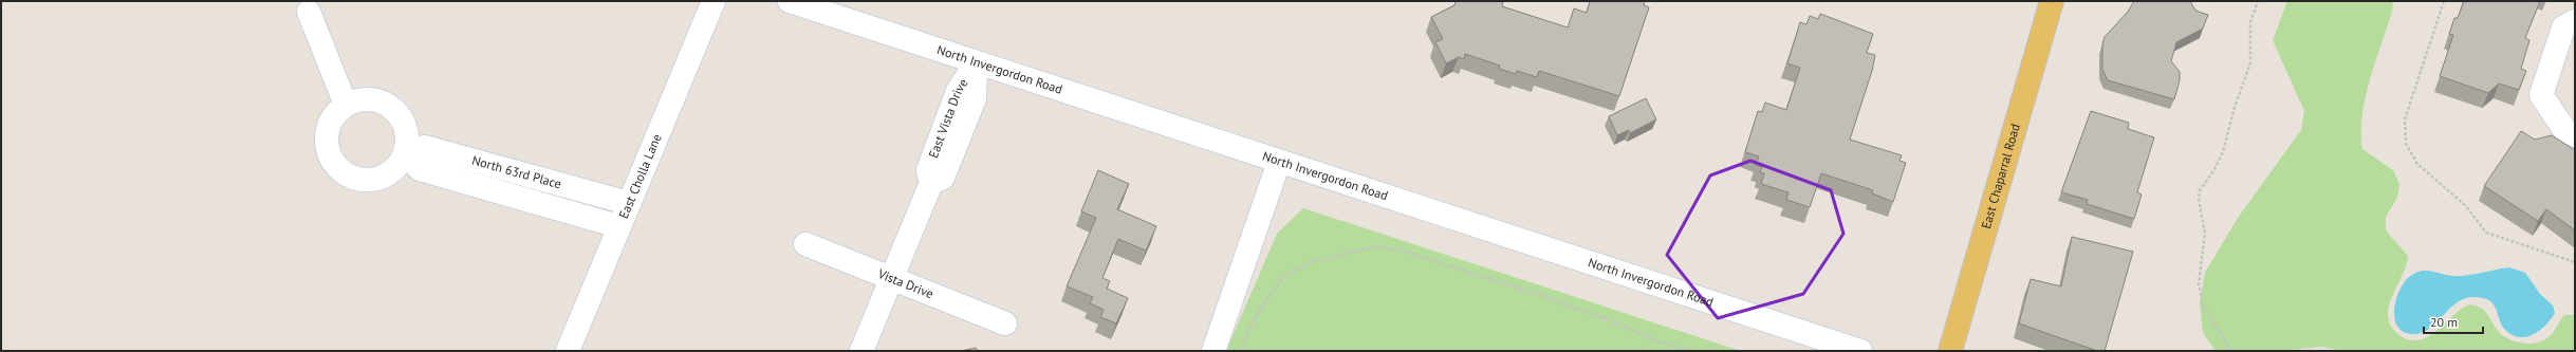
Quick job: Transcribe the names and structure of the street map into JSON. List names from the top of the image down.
{
  "streets": {
    "main road": ["East Chaparral Road"],
    "street": [
      "North Invergordon Road",
      "East Vista Drive",
      "North 63rd Place",
      "East Cholla Lane",
      "Vista Drive"
    ]
  },
  "crossings": [
    ["North Invergordon Road", "East Vista Drive"],
    ["East Vista Drive", "Vista Drive"],
    ["North 63rd Place", "East Cholla Lane"]
  ],
  "scale_bar": "20 m"
}
